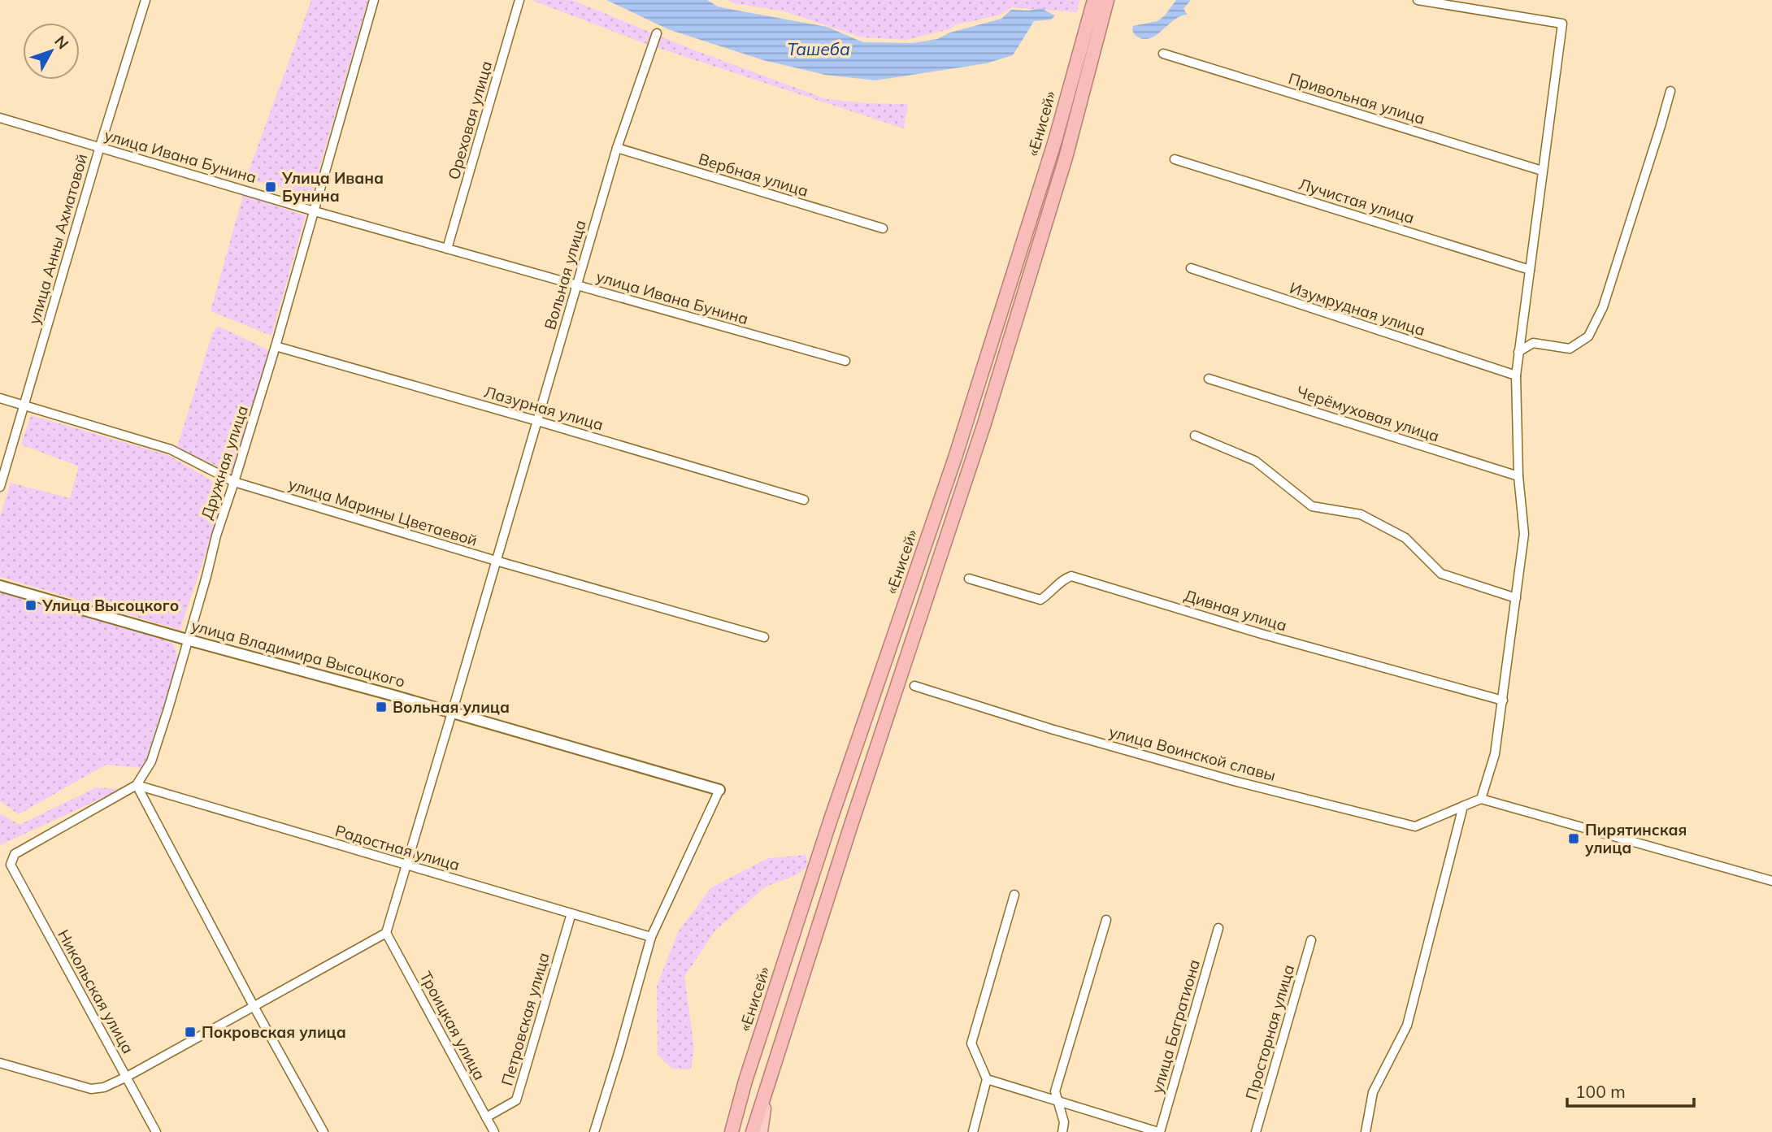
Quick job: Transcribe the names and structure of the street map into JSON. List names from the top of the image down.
{
  "streets": {
    "highway": ["«Енисей»"],
    "street": [
      "Привольная улица",
      "Ореховая улица",
      "улица Ивана Бунина",
      "Вербная улица",
      "Лучистая улица",
      "улица Анны Ахматовой",
      "Вольная улица",
      "Изумрудная улица",
      "Лазурная улица",
      "Черёмуховая улица",
      "Дружная улица",
      "улица Марины Цветаевой",
      "Дивная улица",
      "улица Владимира Высоцкого",
      "улица Воинской славы",
      "Радостная улица",
      "Никольская улица",
      "Петровская улица",
      "Троицкая улица",
      "улица Багратиона",
      "Просторная улица"
    ]
  },
  "crossings": [
    ["Ореховая улица", "улица Ивана Бунина"],
    ["улица Ивана Бунина", "улица Анны Ахматовой"],
    ["улица Ивана Бунина", "Вольная улица"],
    ["улица Ивана Бунина", "Дружная улица"],
    ["Вербная улица", "Вольная улица"],
    ["улица Анны Ахматовой", "улица Марины Цветаевой"],
    ["Вольная улица", "Лазурная улица"],
    ["Вольная улица", "улица Марины Цветаевой"],
    ["Вольная улица", "улица Владимира Высоцкого"],
    ["Вольная улица", "Радостная улица"],
    ["Вольная улица", "Троицкая улица"],
    ["Лазурная улица", "Дружная улица"],
    ["Дружная улица", "улица Марины Цветаевой"],
    ["Дружная улица", "улица Владимира Высоцкого"],
    ["Дружная улица", "Радостная улица"],
    ["Дружная улица", "Никольская улица"],
    ["Радостная улица", "Петровская улица"],
    ["Петровская улица", "Троицкая улица"]
  ],
  "water": ["Ташеба"],
  "places": {
    "transit": [
      "Улица Ивана Бунина",
      "Улица Высоцкого",
      "Вольная улица",
      "Пирятинская улица",
      "Покровская улица"
    ]
  },
  "scale_bar": "100 m",
  "north": "top right"
}
